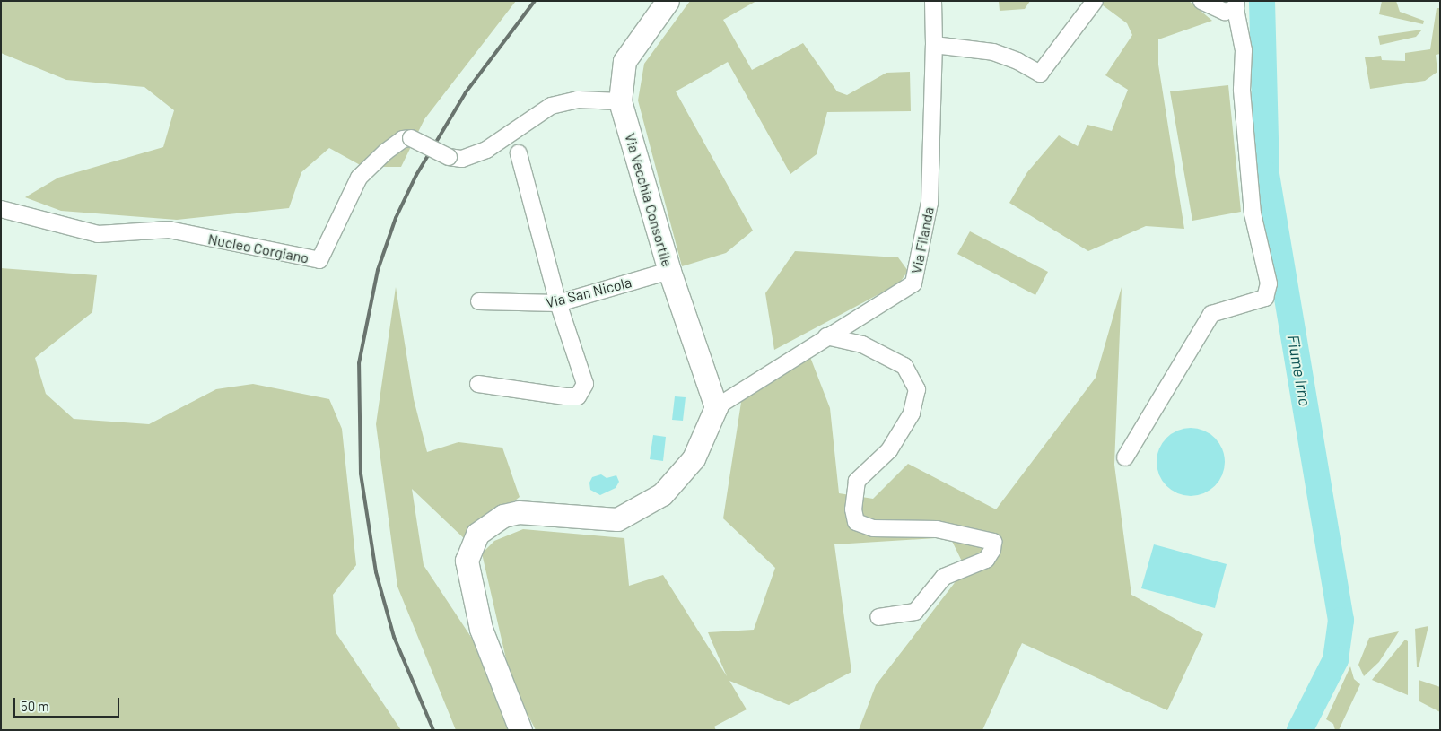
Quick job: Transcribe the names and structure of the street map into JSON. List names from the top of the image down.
{
  "streets": {
    "street": [
      "Via Vecchia Consortile",
      "Via Filanda",
      "Nucleo Corgiano",
      "Via San Nicola"
    ]
  },
  "crossings": [
    ["Via Vecchia Consortile", "Via Filanda"],
    ["Via Vecchia Consortile", "Nucleo Corgiano"],
    ["Via Vecchia Consortile", "Via San Nicola"]
  ],
  "water": ["Fiume Irno"],
  "scale_bar": "50 m"
}
